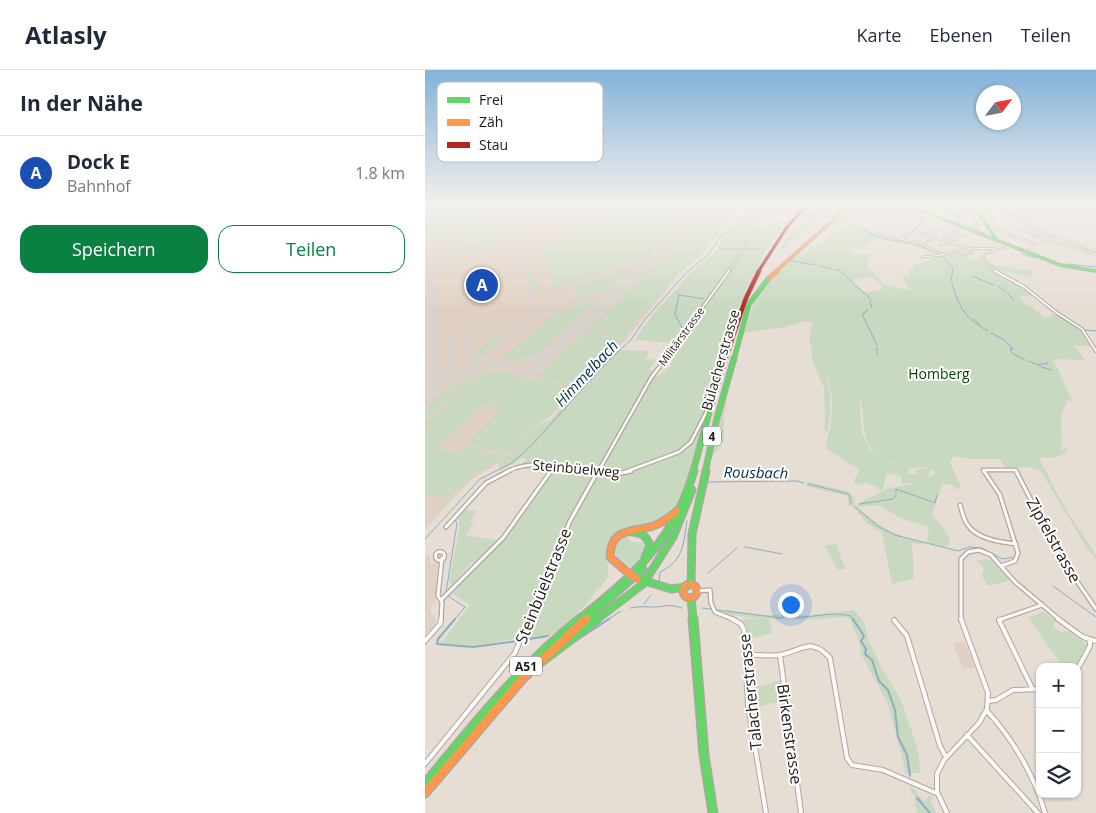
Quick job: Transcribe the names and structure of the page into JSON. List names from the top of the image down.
{
  "streets": {
    "main road": ["Bülacherstrasse", "4", "A51"],
    "street": [
      "Militärstrasse",
      "Steinbüelweg",
      "Zipfelstrasse",
      "Steinbüelstrasse",
      "Talacherstrasse",
      "Birkenstrasse"
    ]
  },
  "crossings": [
    ["Militärstrasse", "Steinbüelweg"],
    ["Militärstrasse", "Steinbüelstrasse"],
    ["Bülacherstrasse", "Talacherstrasse"],
    ["Steinbüelweg", "Steinbüelstrasse"],
    ["Steinbüelweg", "A51"]
  ],
  "water": ["Himmelbach", "Rousbach"],
  "parks": ["Homberg"],
  "legend": ["Frei", "Zäh", "Stau"],
  "north": "top right",
  "page": {
    "header": "Atlasly",
    "nav": ["Karte", "Ebenen", "Teilen"],
    "heading": "In der Nähe",
    "list": [
      {
        "mark": "A",
        "name": "Dock E",
        "note": "Bahnhof",
        "value": "1.8 km"
      }
    ],
    "buttons": ["Speichern", "Teilen"],
    "pins": "A",
    "map_buttons": ["+", "−"]
  }
}
